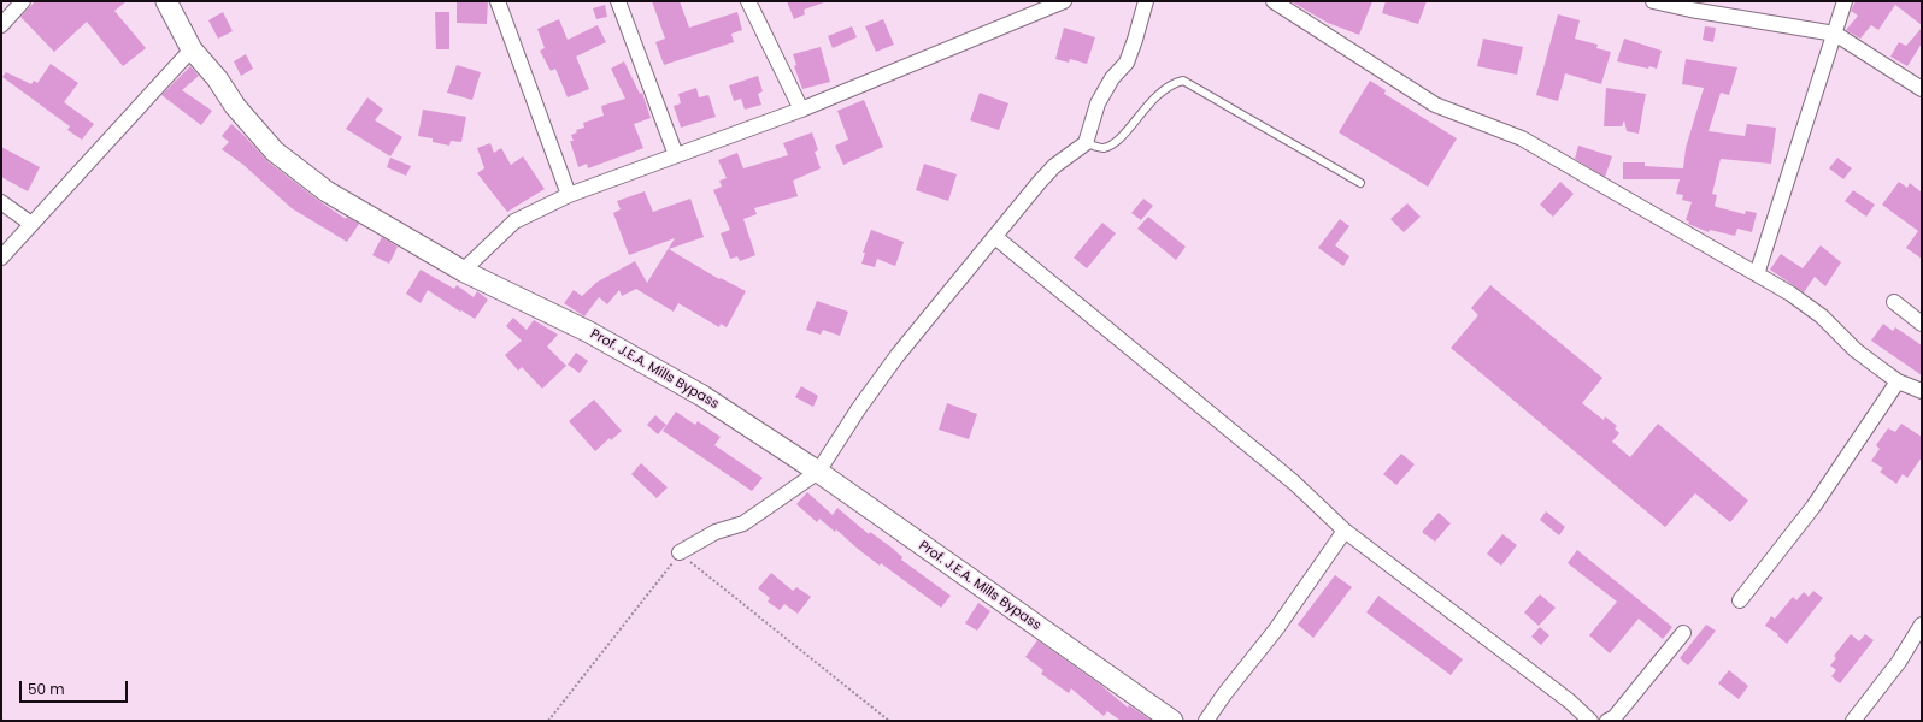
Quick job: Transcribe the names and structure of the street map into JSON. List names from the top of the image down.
{
  "streets": {
    "street": ["Prof. J.E.A. Mills Bypass"]
  },
  "scale_bar": "50 m"
}
